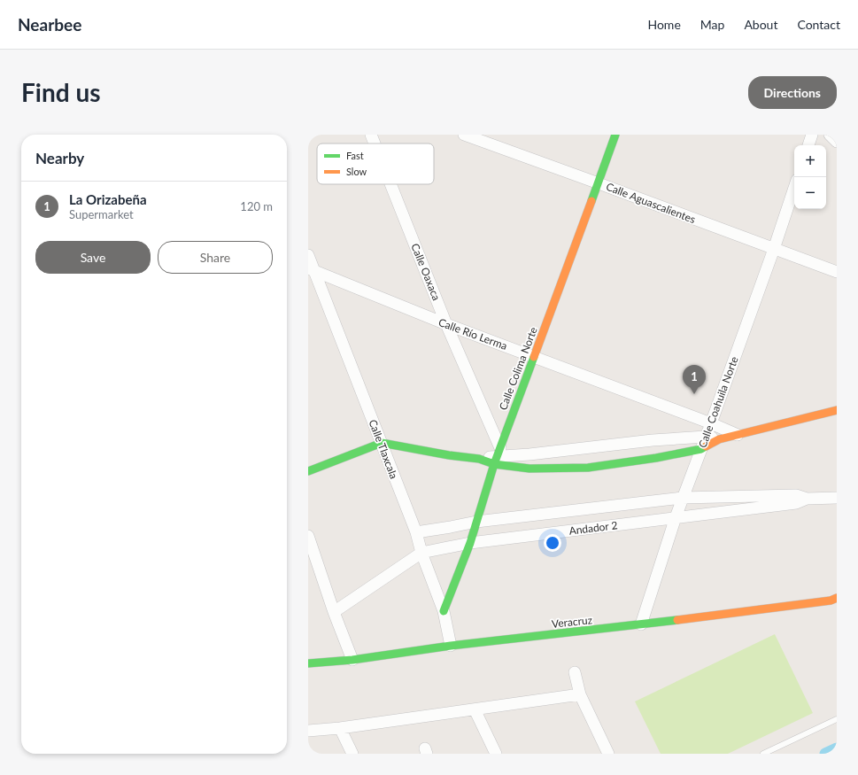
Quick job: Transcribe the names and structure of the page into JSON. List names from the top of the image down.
{
  "streets": {
    "street": [
      "Calle Aguascalientes",
      "Calle Oaxaca",
      "Calle Río Lerma",
      "Calle Colima Norte",
      "Calle Coahuila Norte",
      "Calle Tlaxcala",
      "Andador 2",
      "Veracruz"
    ]
  },
  "crossings": [
    ["Calle Aguascalientes", "Calle Colima Norte"],
    ["Calle Aguascalientes", "Calle Coahuila Norte"],
    ["Calle Oaxaca", "Calle Río Lerma"],
    ["Calle Oaxaca", "Calle Colima Norte"],
    ["Calle Río Lerma", "Calle Colima Norte"],
    ["Calle Río Lerma", "Calle Coahuila Norte"],
    ["Calle Río Lerma", "Calle Tlaxcala"],
    ["Calle Colima Norte", "Calle Tlaxcala"],
    ["Calle Colima Norte", "Andador 2"],
    ["Calle Coahuila Norte", "Andador 2"],
    ["Calle Coahuila Norte", "Veracruz"],
    ["Calle Tlaxcala", "Andador 2"],
    ["Calle Tlaxcala", "Veracruz"]
  ],
  "legend": ["Fast", "Slow"],
  "page": {
    "header": "Nearbee",
    "nav": [
      "Home",
      "Map",
      "About",
      "Contact"
    ],
    "buttons": [
      "Directions",
      ["Save", "Share"]
    ],
    "title": "Find us",
    "heading": "Nearby",
    "map_buttons": ["+", "−"],
    "list": [
      {
        "mark": "1",
        "name": "La Orizabeña",
        "note": "Supermarket",
        "value": "120 m"
      }
    ],
    "pins": "1"
  }
}
